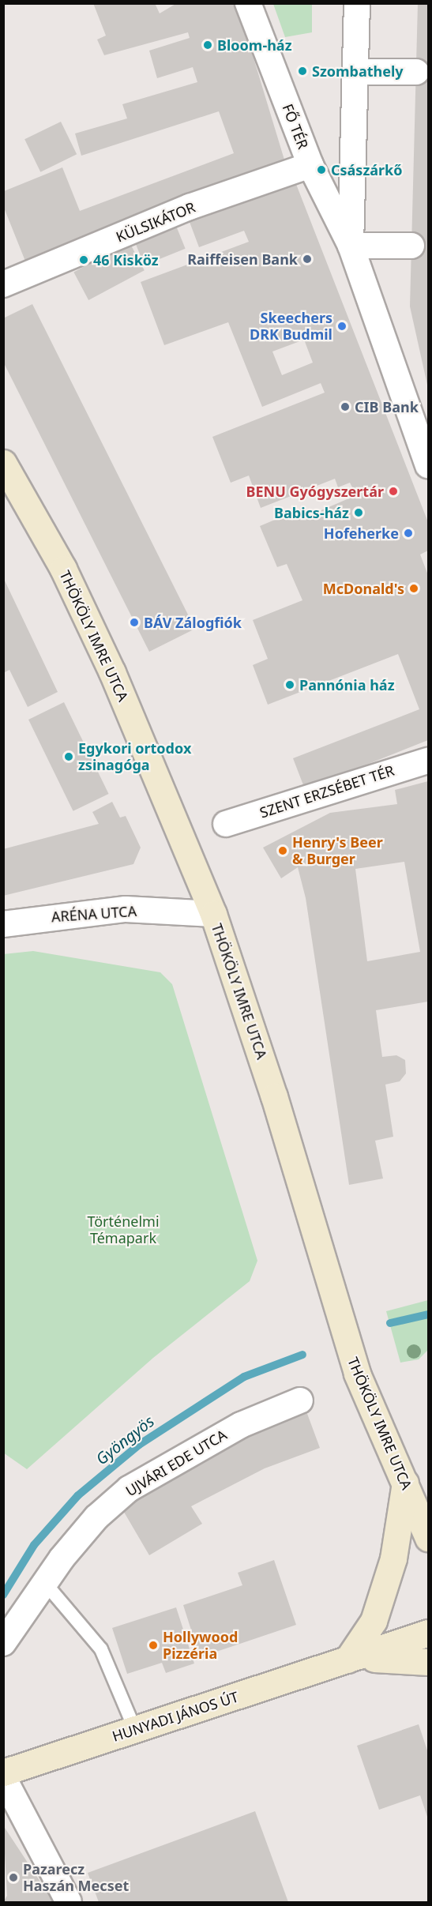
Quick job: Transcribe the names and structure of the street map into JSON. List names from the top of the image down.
{
  "streets": {
    "street": [
      "FŐ TÉR",
      "KÜLSIKÁTOR",
      "THÖKÖLY IMRE UTCA",
      "SZENT ERZSÉBET TÉR",
      "ARÉNA UTCA",
      "UJVÁRI EDE UTCA",
      "HUNYADI JÁNOS ÚT"
    ]
  },
  "crossings": [
    ["FŐ TÉR", "KÜLSIKÁTOR"],
    ["THÖKÖLY IMRE UTCA", "ARÉNA UTCA"]
  ],
  "water": ["Gyöngyös"],
  "parks": ["Történelmi Témapark"],
  "places": [
    "Bloom-ház",
    "Szombathely",
    "Császárkő",
    "Raiffeisen Bank",
    "46 Kisköz",
    "Skeechers DRK Budmil",
    "CIB Bank",
    "BENU Gyógyszertár",
    "Babics-ház",
    "Hofeherke",
    "McDonald's",
    "BÁV Zálogfiók",
    "Pannónia ház",
    "Egykori ortodox zsinagóga",
    "Henry's Beer & Burger",
    "Hollywood Pizzéria",
    "Pazarecz Haszán Mecset"
  ]
}
